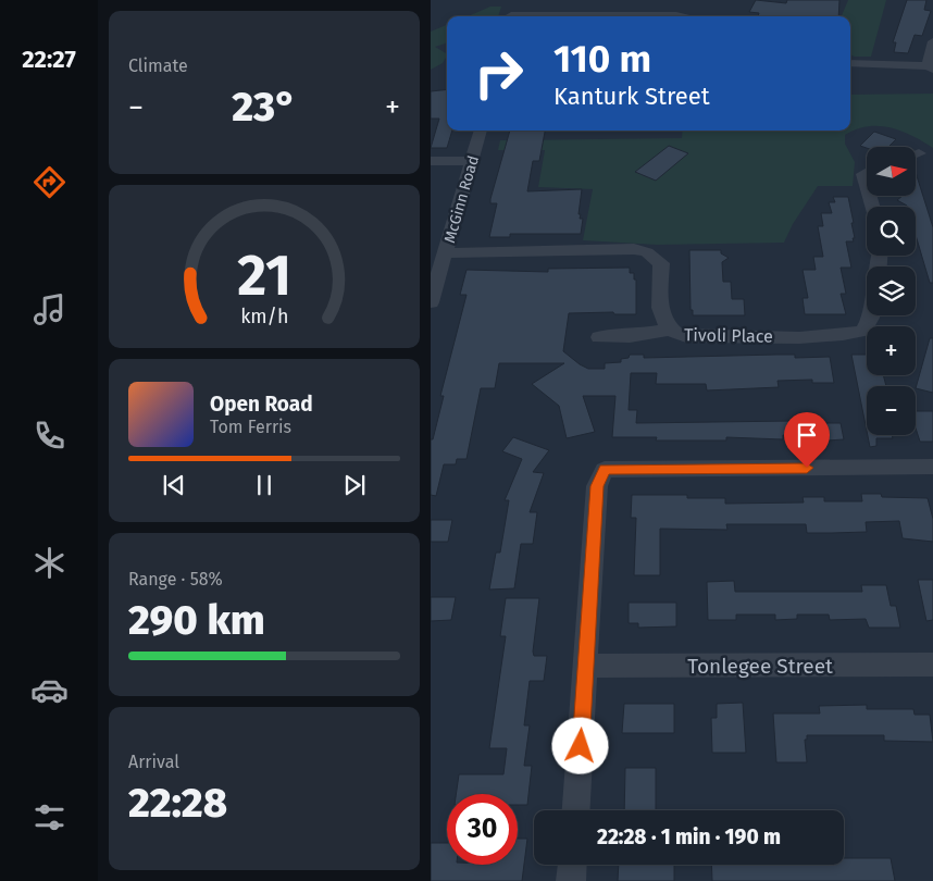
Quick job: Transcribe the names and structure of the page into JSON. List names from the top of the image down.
{
  "streets": {
    "street": ["McGinn Road", "Tivoli Place", "Tonlegee Street"]
  },
  "crossings": [
    ["McGinn Road", "Tivoli Place"]
  ],
  "north": "right",
  "page": {
    "tabs": "22:27",
    "tile": [
      "Climate",
      ["Range · 58%", "290 km"],
      ["Arrival", "22:28"]
    ],
    "turn": ["110 m", "Kanturk Street"],
    "heat": ["−", "23°", "+"],
    "map_buttons": ["+", "−"],
    "song": ["Open Road", "Tom Ferris"],
    "limit": "30",
    "trip": "22:28 · 1 min · 190 m",
    "gauge": ["21", "km/h"]
  }
}
